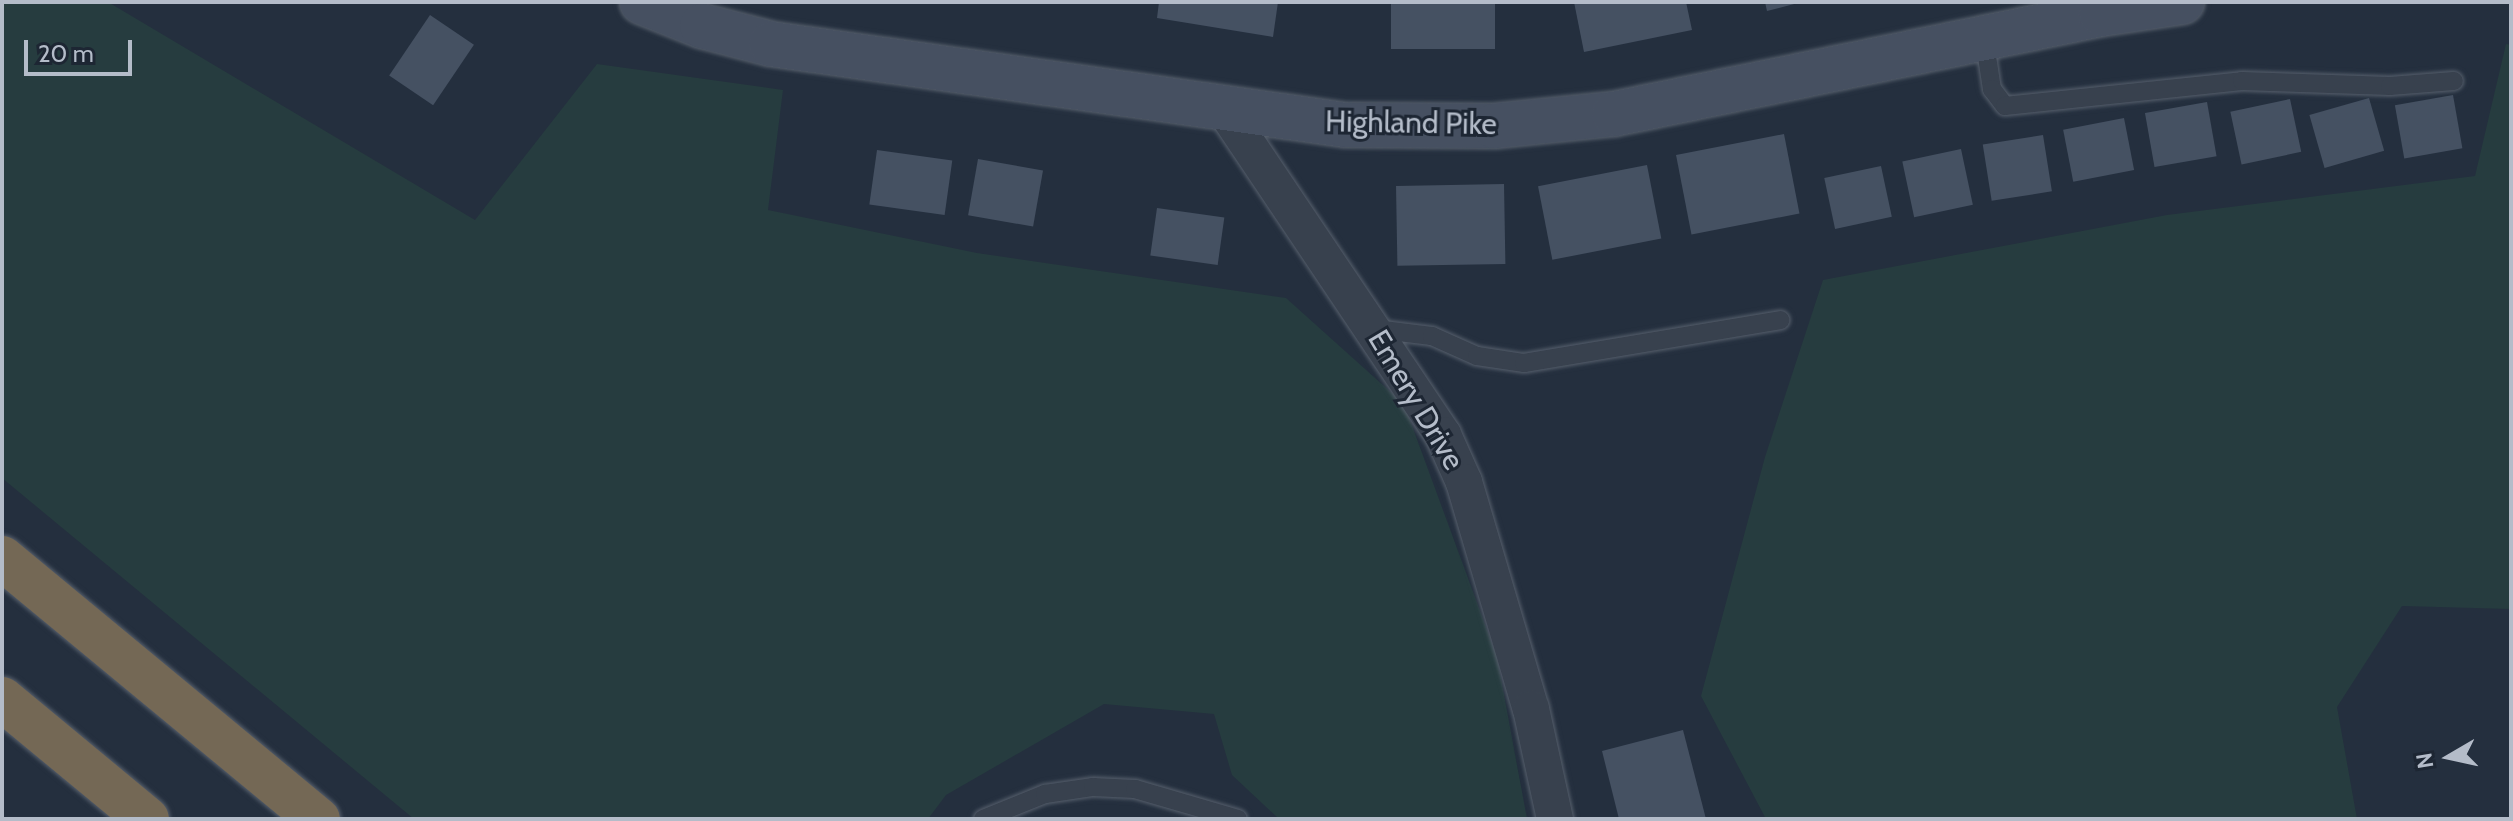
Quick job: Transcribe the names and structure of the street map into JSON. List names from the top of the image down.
{
  "streets": {
    "street": ["Highland Pike", "Emery Drive"]
  },
  "crossings": [
    ["Highland Pike", "Emery Drive"]
  ],
  "scale_bar": "20 m",
  "north": "left"
}
